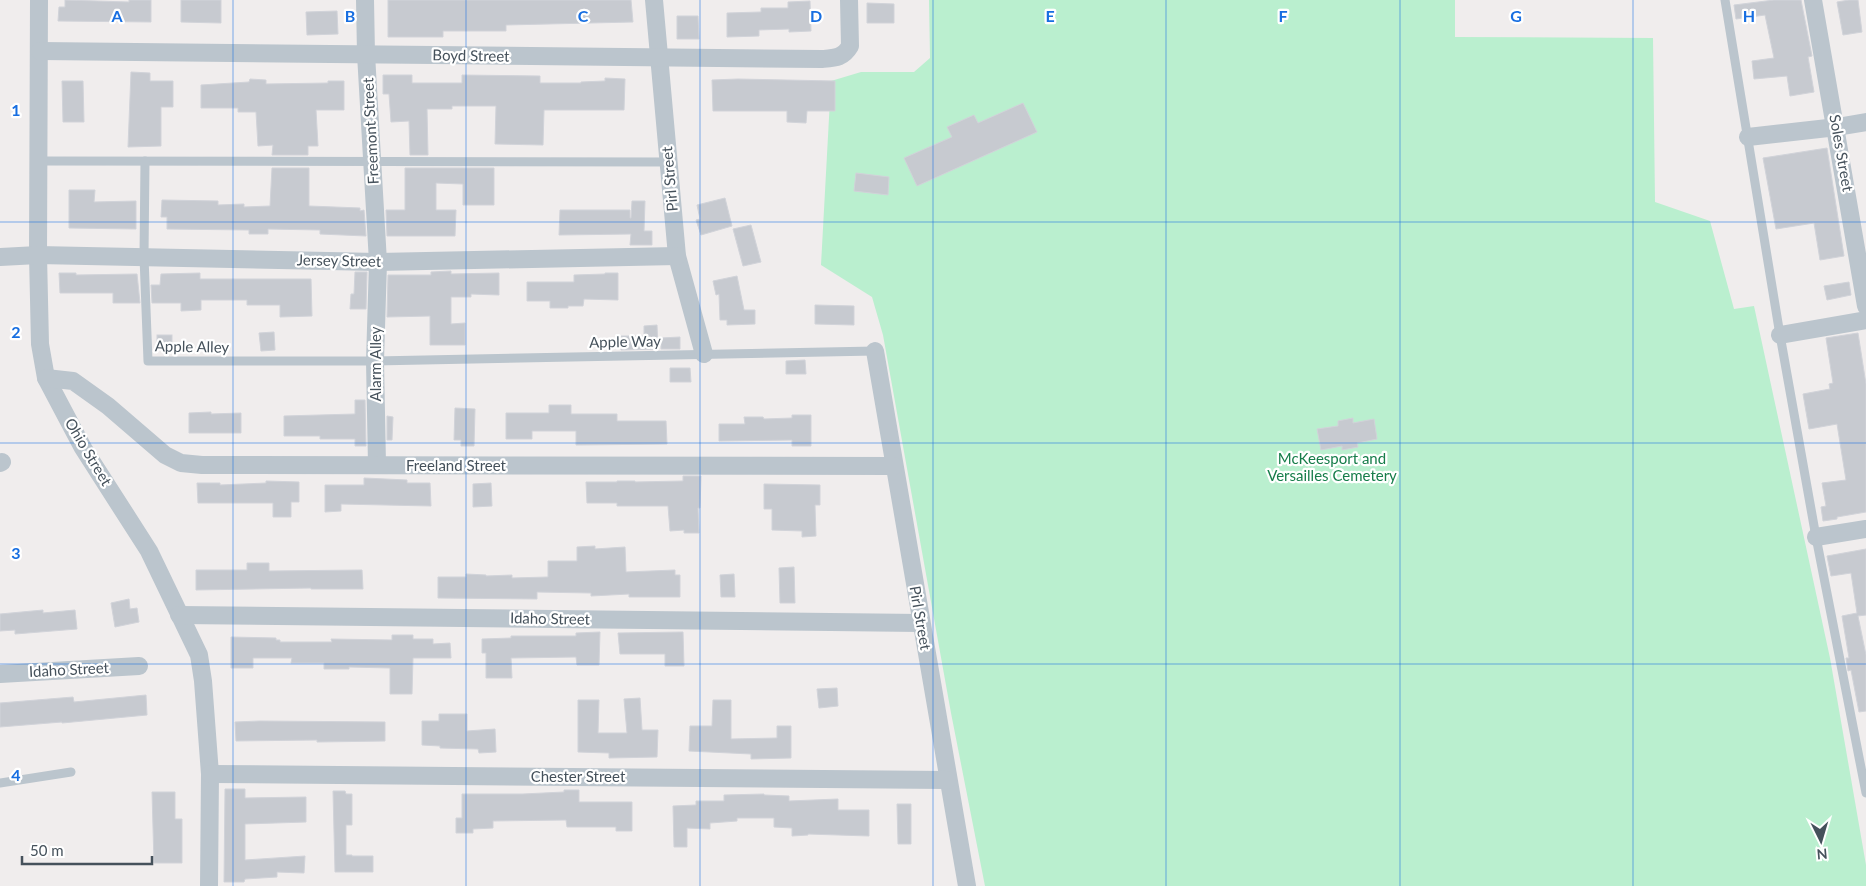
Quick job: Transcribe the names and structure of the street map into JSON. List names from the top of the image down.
{
  "streets": {
    "street": [
      "Boyd Street",
      "Freemont Street",
      "Soles Street",
      "Pirl Street",
      "Jersey Street",
      "Alarm Alley",
      "Ohio Street",
      "Freeland Street",
      "Idaho Street",
      "Chester Street"
    ],
    "lane": ["Apple Way", "Apple Alley"]
  },
  "crossings": [
    ["Boyd Street", "Freemont Street"],
    ["Boyd Street", "Pirl Street"],
    ["Boyd Street", "Ohio Street"],
    ["Freemont Street", "Jersey Street"],
    ["Freemont Street", "Alarm Alley"],
    ["Pirl Street", "Jersey Street"],
    ["Pirl Street", "Apple Way"],
    ["Pirl Street", "Freeland Street"],
    ["Pirl Street", "Idaho Street"],
    ["Pirl Street", "Chester Street"],
    ["Jersey Street", "Apple Alley"],
    ["Jersey Street", "Alarm Alley"],
    ["Jersey Street", "Ohio Street"],
    ["Apple Way", "Apple Alley"],
    ["Apple Way", "Alarm Alley"],
    ["Apple Alley", "Alarm Alley"],
    ["Alarm Alley", "Freeland Street"],
    ["Ohio Street", "Freeland Street"],
    ["Ohio Street", "Idaho Street"],
    ["Ohio Street", "Chester Street"]
  ],
  "parks": ["McKeesport and Versailles Cemetery"],
  "scale_bar": "50 m",
  "north": "bottom",
  "grid": {
    "columns": [
      "A",
      "B",
      "C",
      "D",
      "E",
      "F",
      "G",
      "H"
    ],
    "rows": [
      "1",
      "2",
      "3",
      "4"
    ]
  }
}
